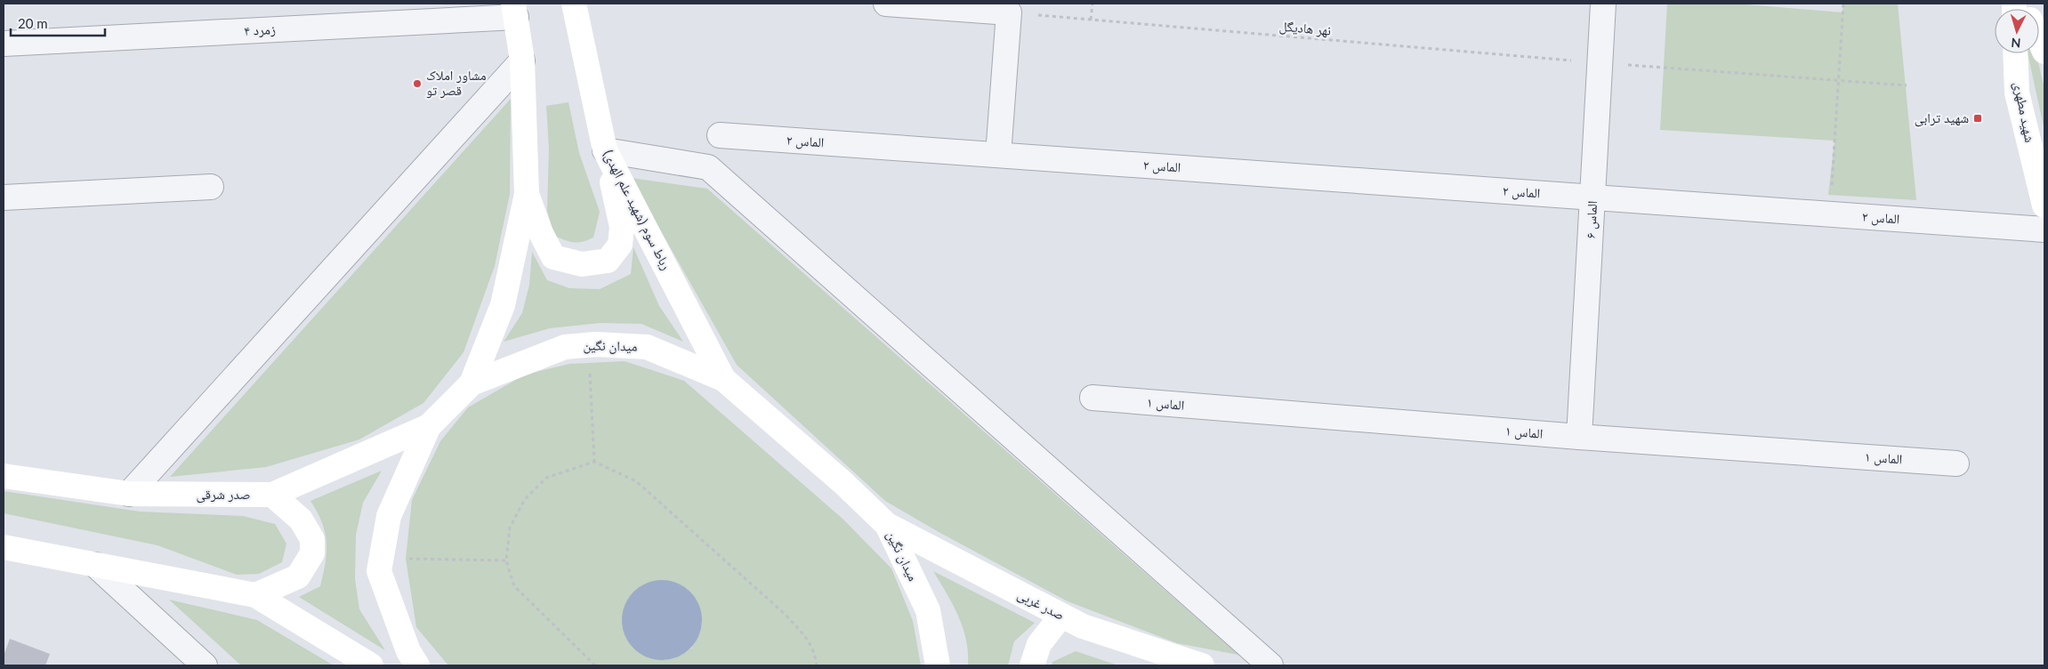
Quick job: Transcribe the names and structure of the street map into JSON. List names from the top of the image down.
{
  "streets": {
    "main road": [
      "شهید مطهری",
      "رباط سوم (شهید علم الهدی)",
      "میدان نگین",
      "صدر شرقی",
      "صدر غربی"
    ],
    "street": [
      "زمرد ۴",
      "الماس ۲",
      "الماس ۶",
      "الماس ۱"
    ],
    "path": ["نهر هادیگل"]
  },
  "crossings": [
    ["نهر هادیگل", "الماس ۶"],
    ["الماس ۲", "الماس ۶"],
    ["رباط سوم (شهید علم الهدی)", "میدان نگین"],
    ["الماس ۶", "الماس ۱"],
    ["میدان نگین", "صدر شرقی"],
    ["میدان نگین", "صدر غربی"]
  ],
  "places": {
    "other": ["مشاور املاک قصر تو"],
    "transit": ["شهید ترابی"]
  },
  "scale_bar": "20 m",
  "north": "bottom"
}
